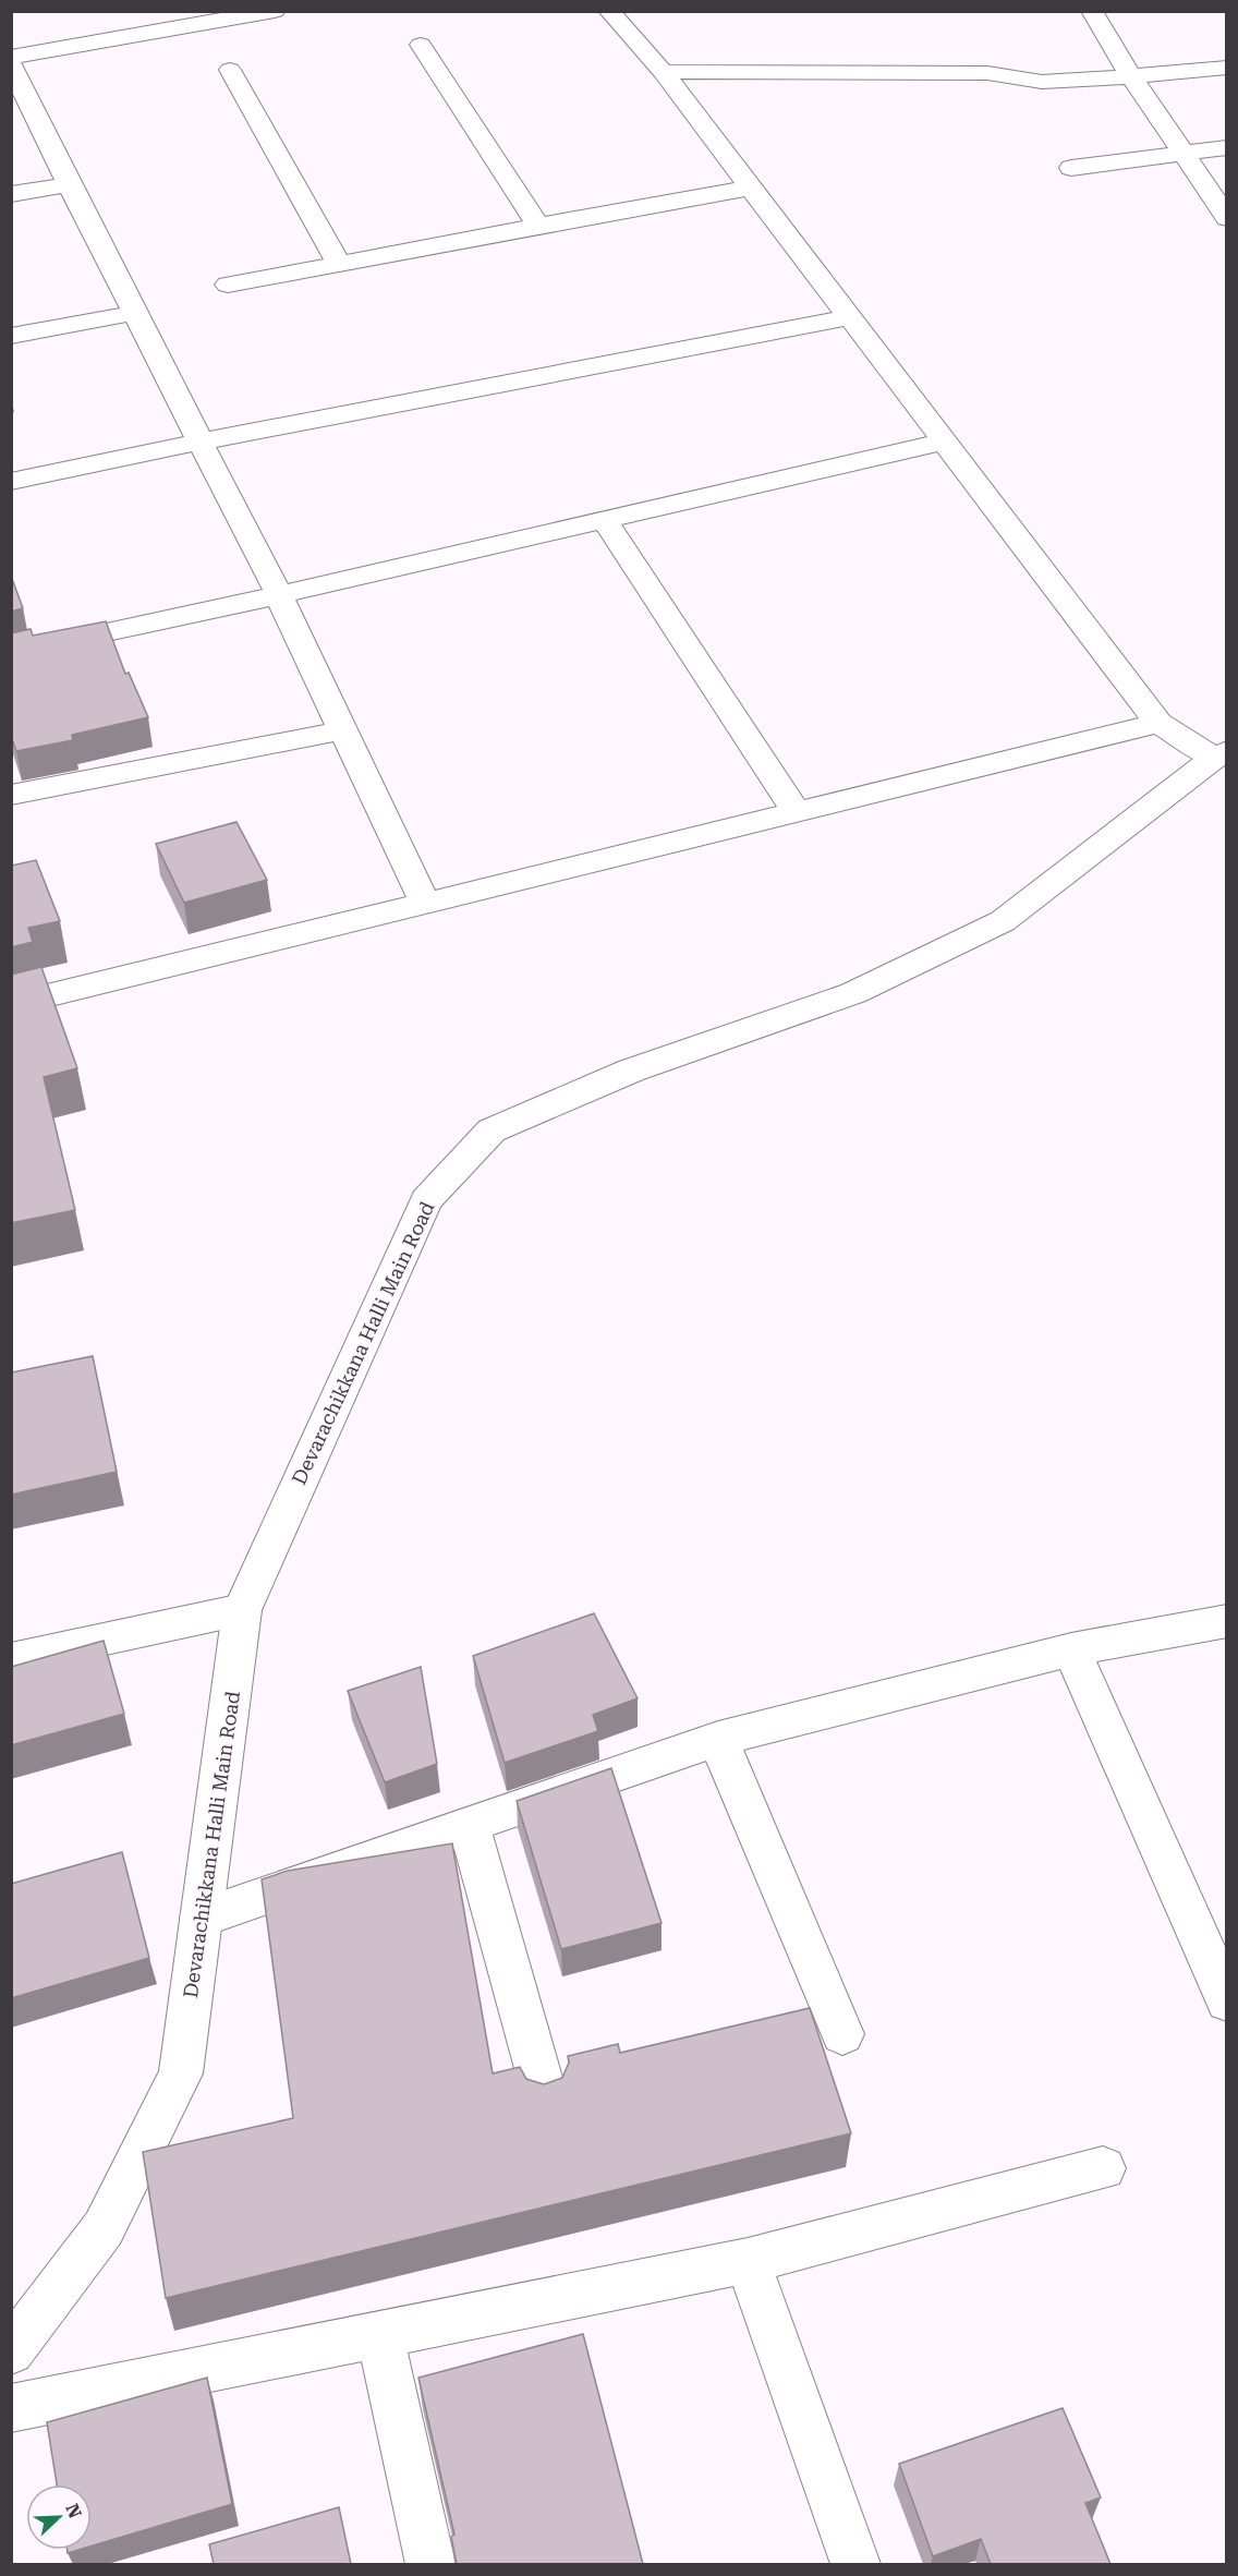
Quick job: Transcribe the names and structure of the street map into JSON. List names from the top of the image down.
{
  "streets": {
    "street": ["Devarachikkana Halli Main Road"]
  },
  "north": "top right"
}
